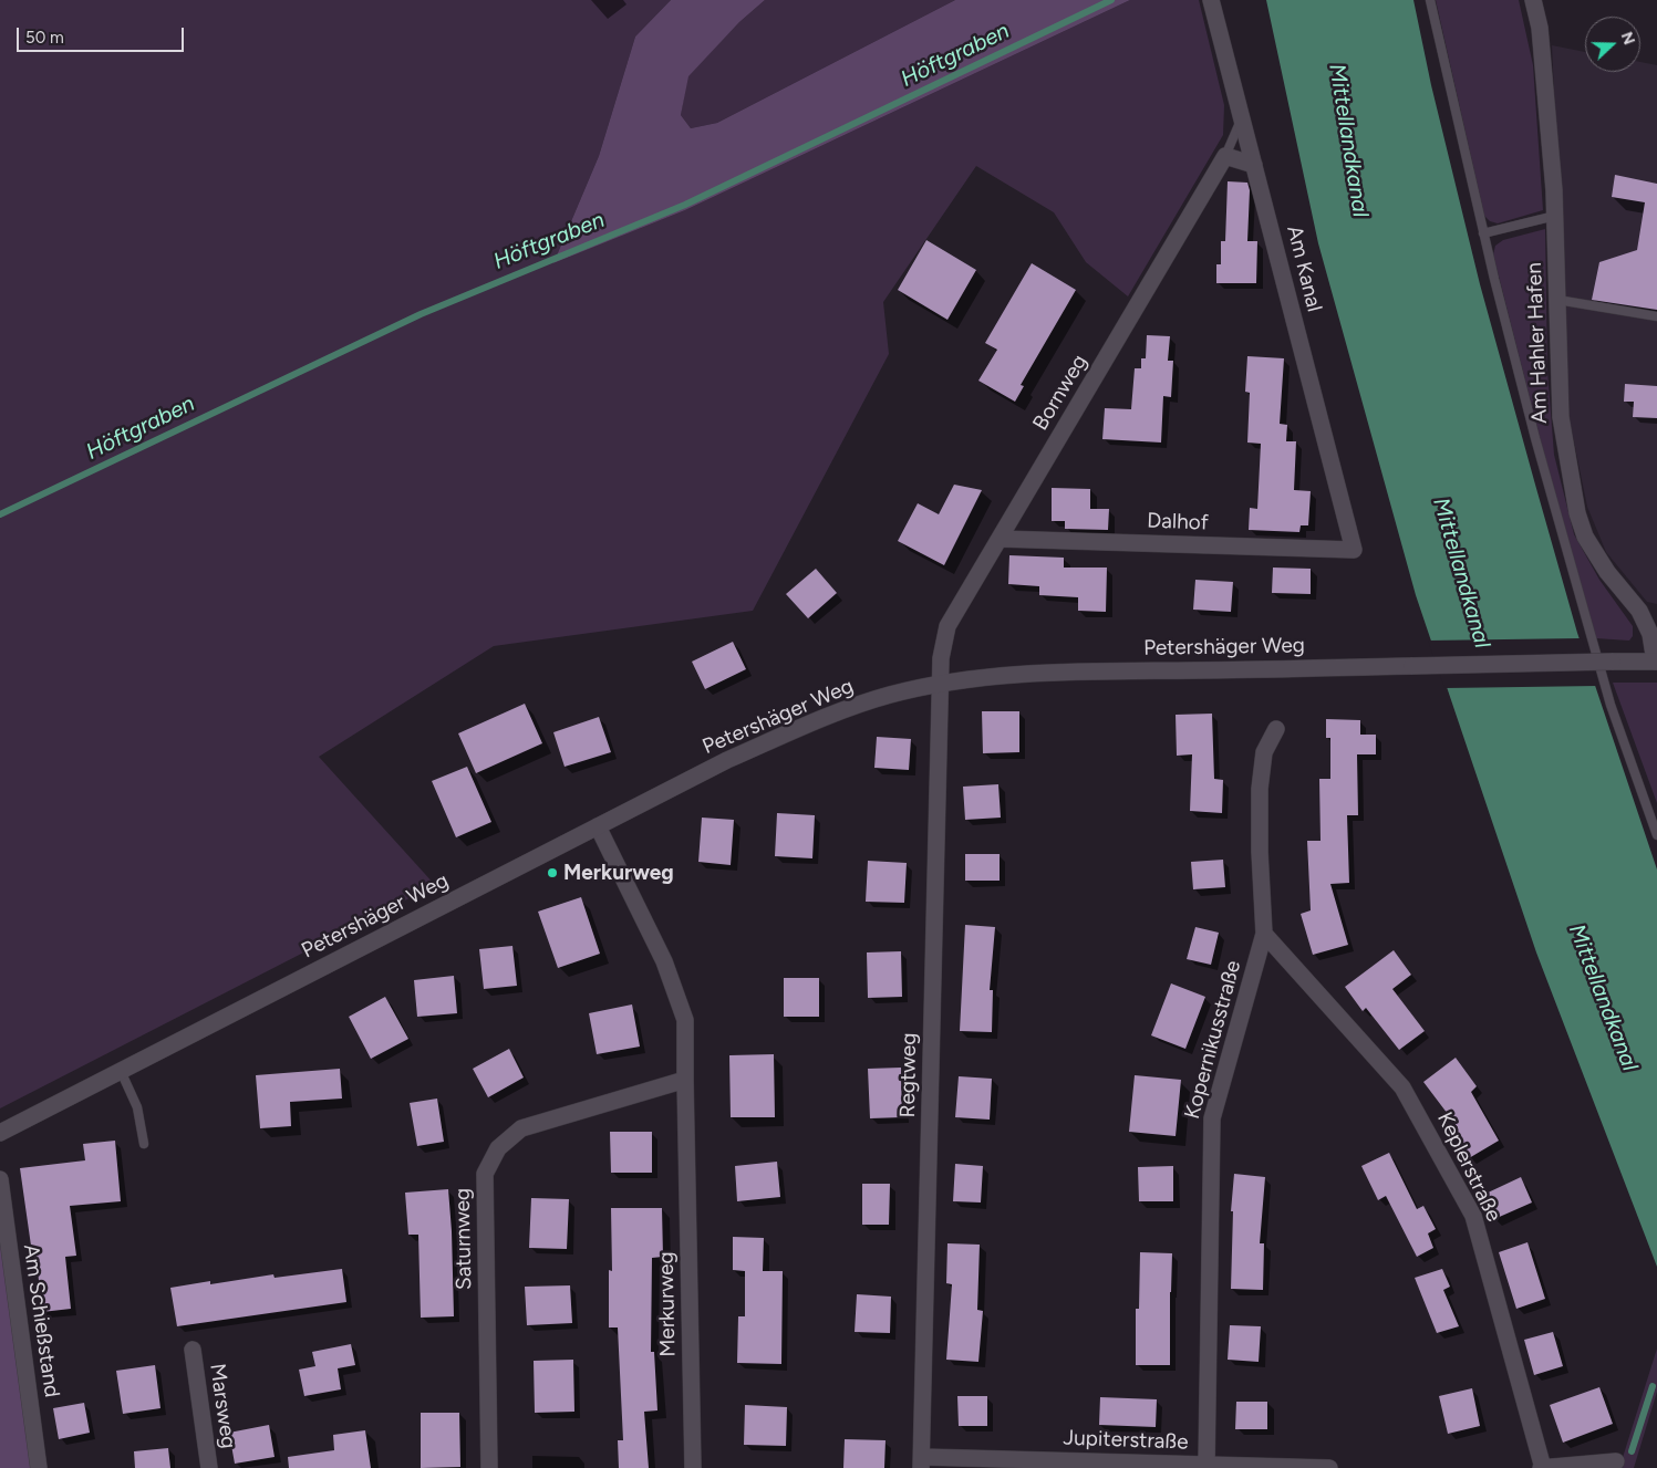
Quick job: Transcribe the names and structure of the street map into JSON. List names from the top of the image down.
{
  "streets": {
    "street": [
      "Am Kanal",
      "Am Hahler Hafen",
      "Bornweg",
      "Dalhof",
      "Petershäger Weg",
      "Kopernikusstraße",
      "Regtweg",
      "Keplerstraße",
      "Saturnweg",
      "Merkurweg",
      "Am Schießstand",
      "Marsweg",
      "Jupiterstraße"
    ]
  },
  "crossings": [
    ["Am Kanal", "Dalhof"],
    ["Am Hahler Hafen", "Petershäger Weg"],
    ["Bornweg", "Dalhof"],
    ["Bornweg", "Petershäger Weg"],
    ["Bornweg", "Regtweg"],
    ["Petershäger Weg", "Regtweg"],
    ["Petershäger Weg", "Merkurweg"],
    ["Kopernikusstraße", "Keplerstraße"],
    ["Kopernikusstraße", "Jupiterstraße"],
    ["Regtweg", "Jupiterstraße"],
    ["Saturnweg", "Merkurweg"]
  ],
  "water": ["Höftgraben", "Mittellandkanal"],
  "places": ["Merkurweg"],
  "scale_bar": "50 m",
  "north": "right"
}
